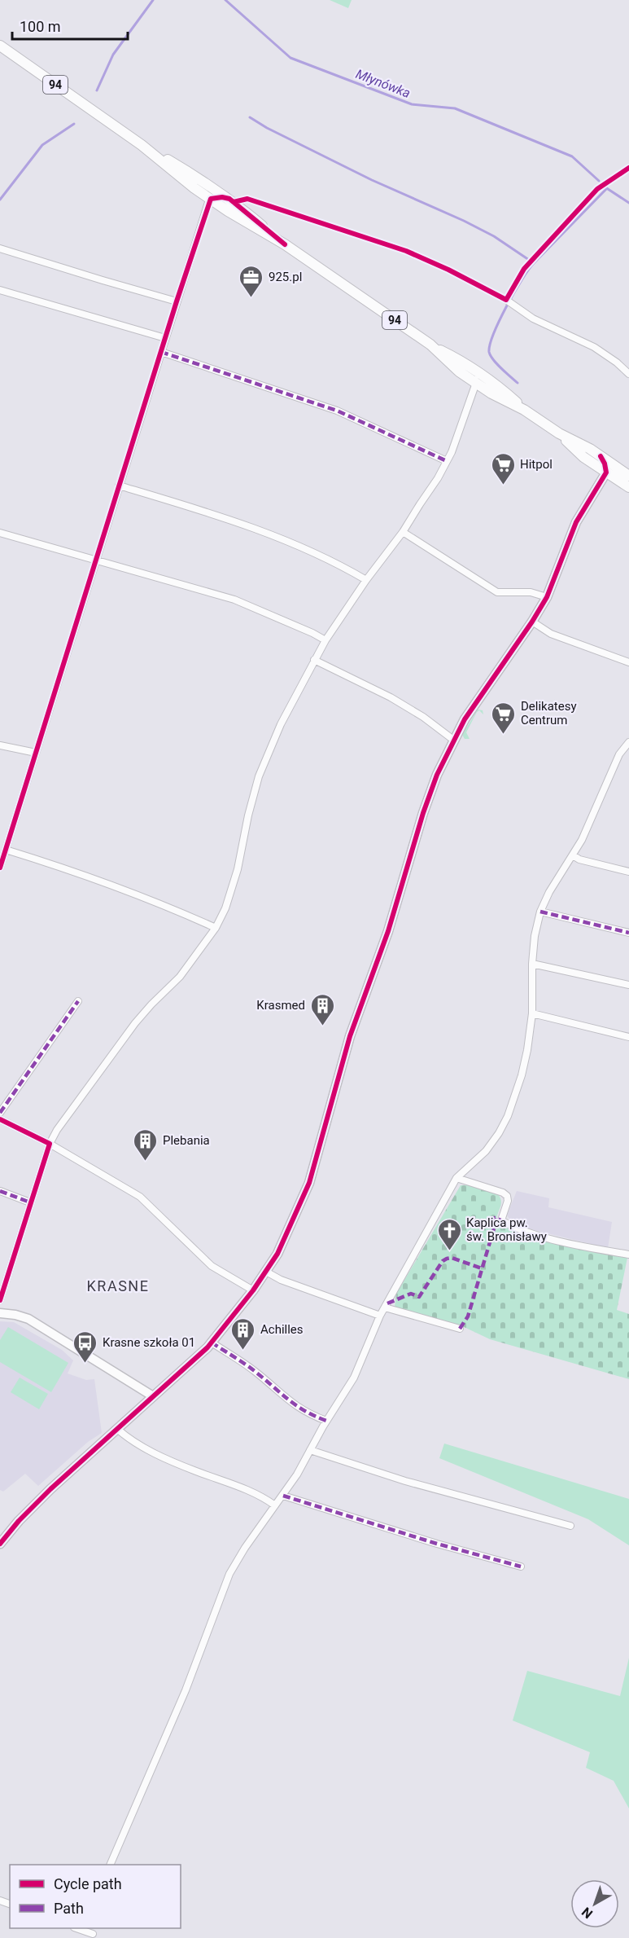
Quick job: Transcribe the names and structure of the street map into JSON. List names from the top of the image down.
{
  "streets": {
    "main road": ["94"]
  },
  "districts": ["KRASNE"],
  "water": ["Młynówka"],
  "places": {
    "office": ["925.pl"],
    "supermarket": ["Hitpol", "Delikatesy Centrum"],
    "building": ["Krasmed", "Plebania", "Achilles"],
    "church": ["Kaplica pw. św. Bronisławy"],
    "bus stop": ["Krasne szkoła 01"]
  },
  "legend": ["Cycle path", "Path"],
  "scale_bar": "100 m",
  "north": "bottom left"
}
